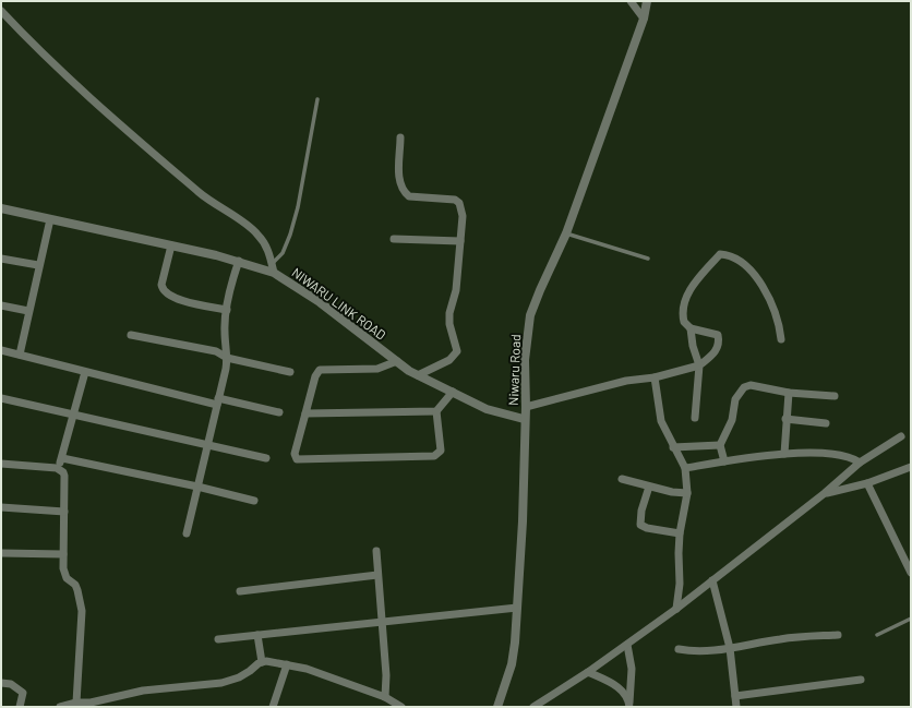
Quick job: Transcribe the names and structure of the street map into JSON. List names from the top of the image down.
{
  "streets": {
    "street": ["NIWARU LINK ROAD", "Niwaru Road"]
  },
  "crossings": [
    ["NIWARU LINK ROAD", "Niwaru Road"]
  ]
}
